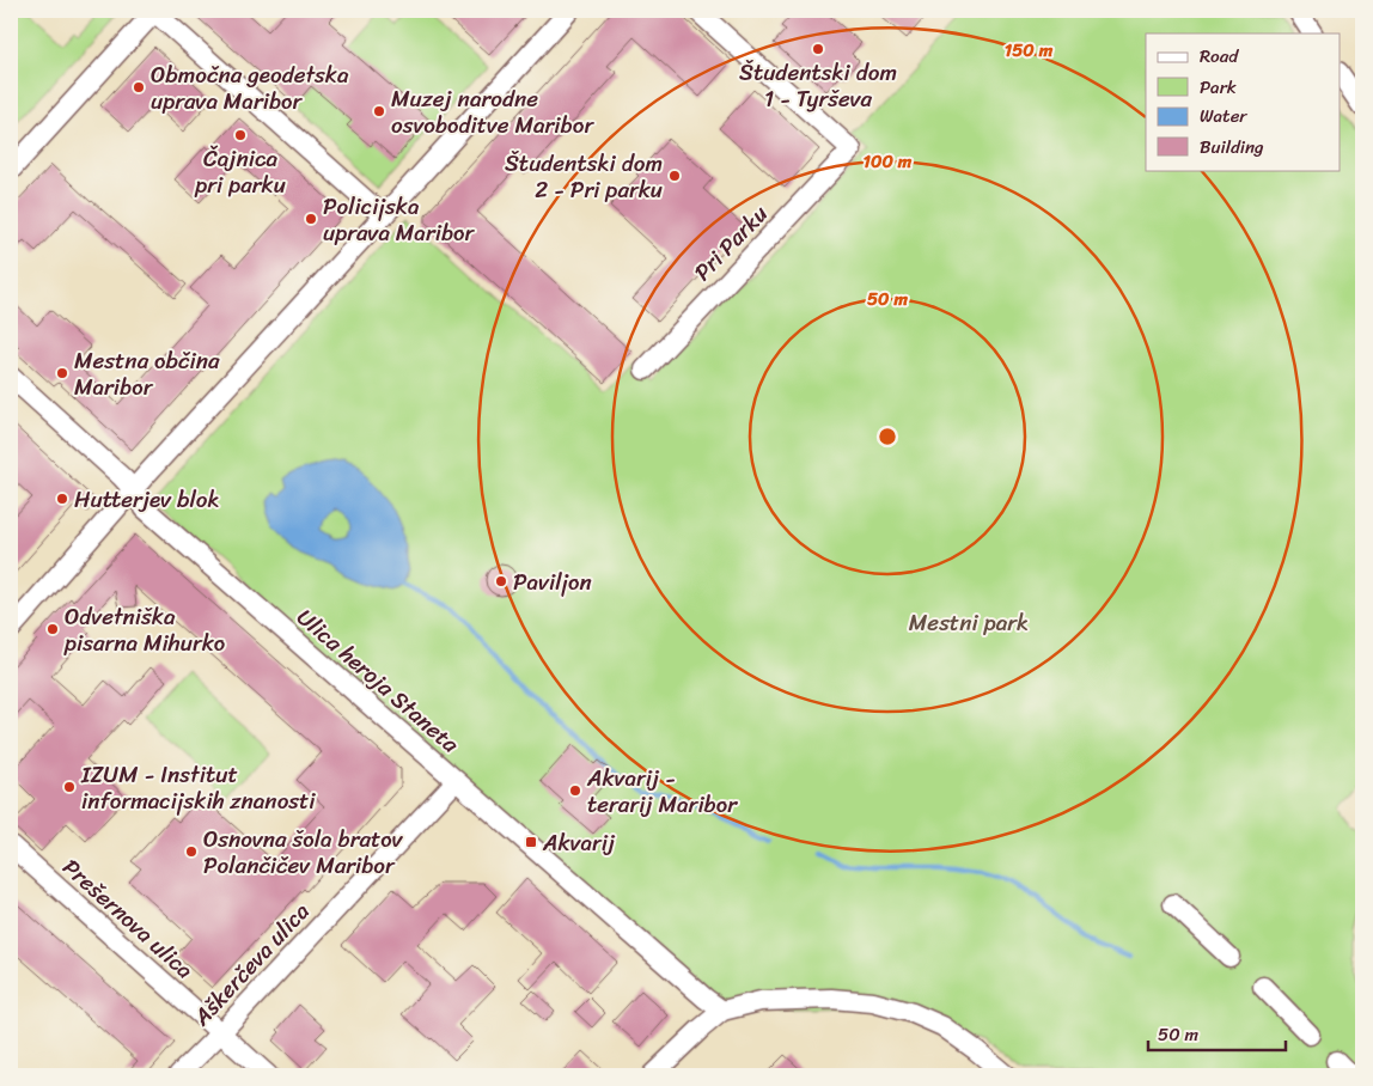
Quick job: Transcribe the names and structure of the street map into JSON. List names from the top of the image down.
{
  "streets": {
    "street": [
      "Pri Parku",
      "Ulica heroja Staneta",
      "Prešernova ulica",
      "Aškerčeva ulica"
    ]
  },
  "crossings": [
    ["Ulica heroja Staneta", "Aškerčeva ulica"],
    ["Prešernova ulica", "Aškerčeva ulica"]
  ],
  "parks": ["Mestni park"],
  "places": {
    "other": [
      "Študentski dom 1 - Tyrševa",
      "Območna geodetska uprava Maribor",
      "Muzej narodne osvoboditve Maribor",
      "Čajnica pri parku",
      "Študentski dom 2 - Pri parku",
      "Policijska uprava Maribor",
      "Mestna občina Maribor",
      "Hutterjev blok",
      "Paviljon",
      "Odvetniška pisarna Mihurko",
      "IZUM - Institut informacijskih znanosti",
      "Akvarij - terarij Maribor",
      "Osnovna šola bratov Polančičev Maribor"
    ],
    "transit": ["Akvarij"]
  },
  "legend": [
    "Road",
    "Park",
    "Water",
    "Building"
  ],
  "scale_bar": "50 m",
  "rings": ["150 m", "100 m", "50 m"]
}
